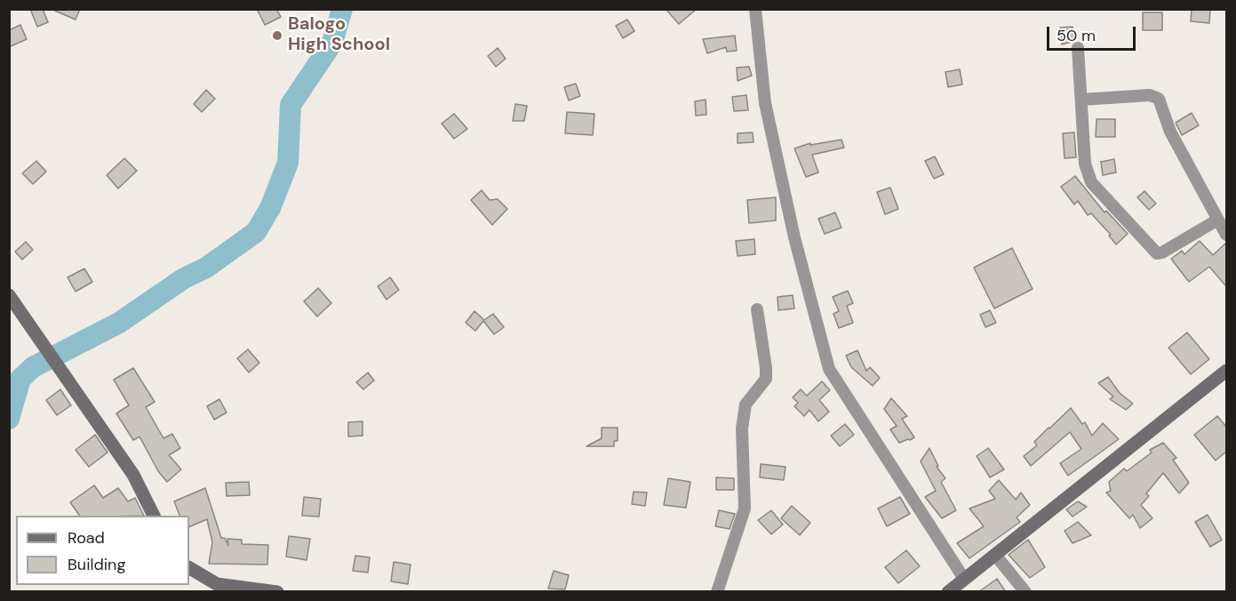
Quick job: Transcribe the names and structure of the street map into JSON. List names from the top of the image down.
{
  "places": ["Balogo High School"],
  "legend": ["Road", "Building"],
  "scale_bar": "50 m"
}
